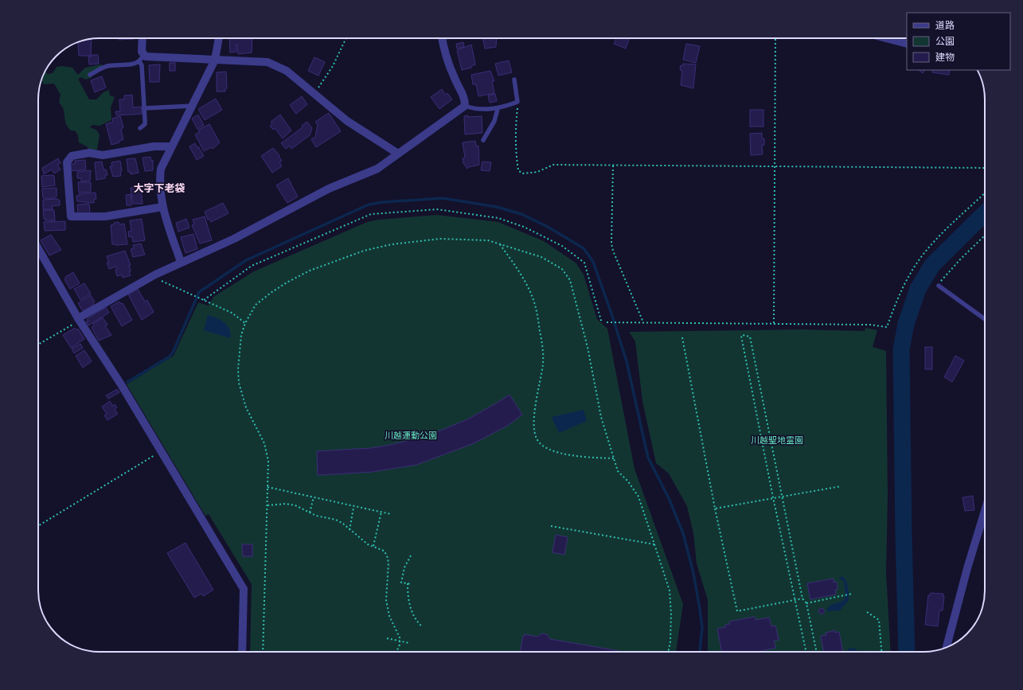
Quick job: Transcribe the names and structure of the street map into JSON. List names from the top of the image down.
{
  "districts": ["大字下老袋"],
  "parks": ["川越運動公園", "川越聖地霊園"],
  "legend": ["道路", "公園", "建物"]
}
